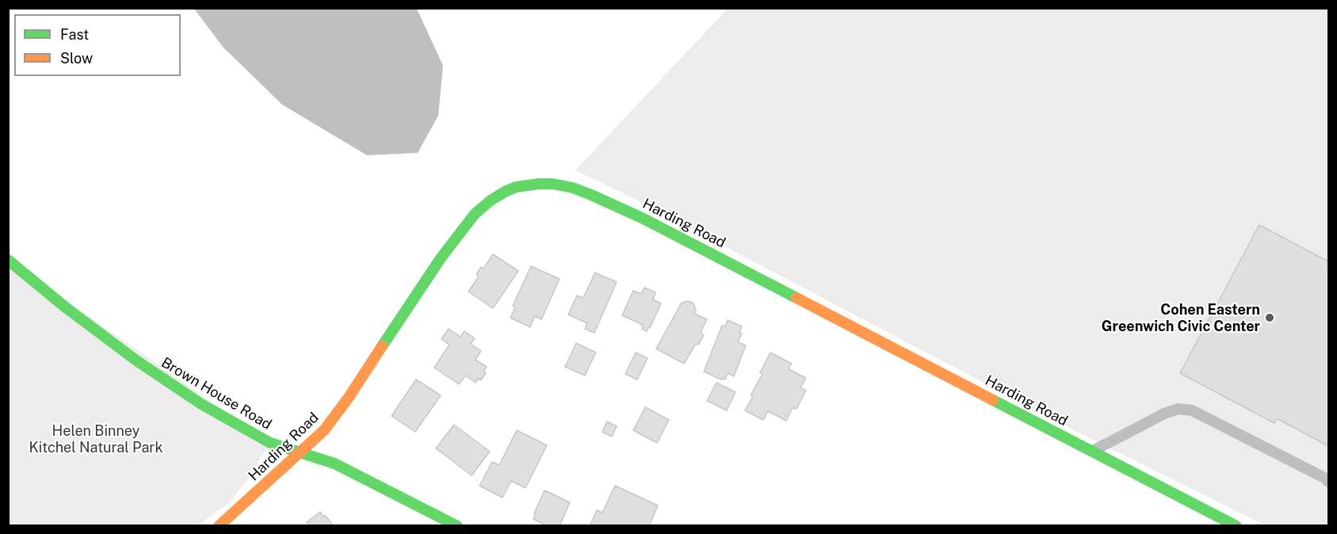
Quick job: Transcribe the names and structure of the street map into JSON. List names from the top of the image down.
{
  "streets": {
    "street": ["Harding Road", "Brown House Road"]
  },
  "crossings": [
    ["Harding Road", "Brown House Road"]
  ],
  "parks": ["Helen Binney Kitchel Natural Park"],
  "places": ["Cohen Eastern Greenwich Civic Center"],
  "legend": ["Fast", "Slow"]
}
